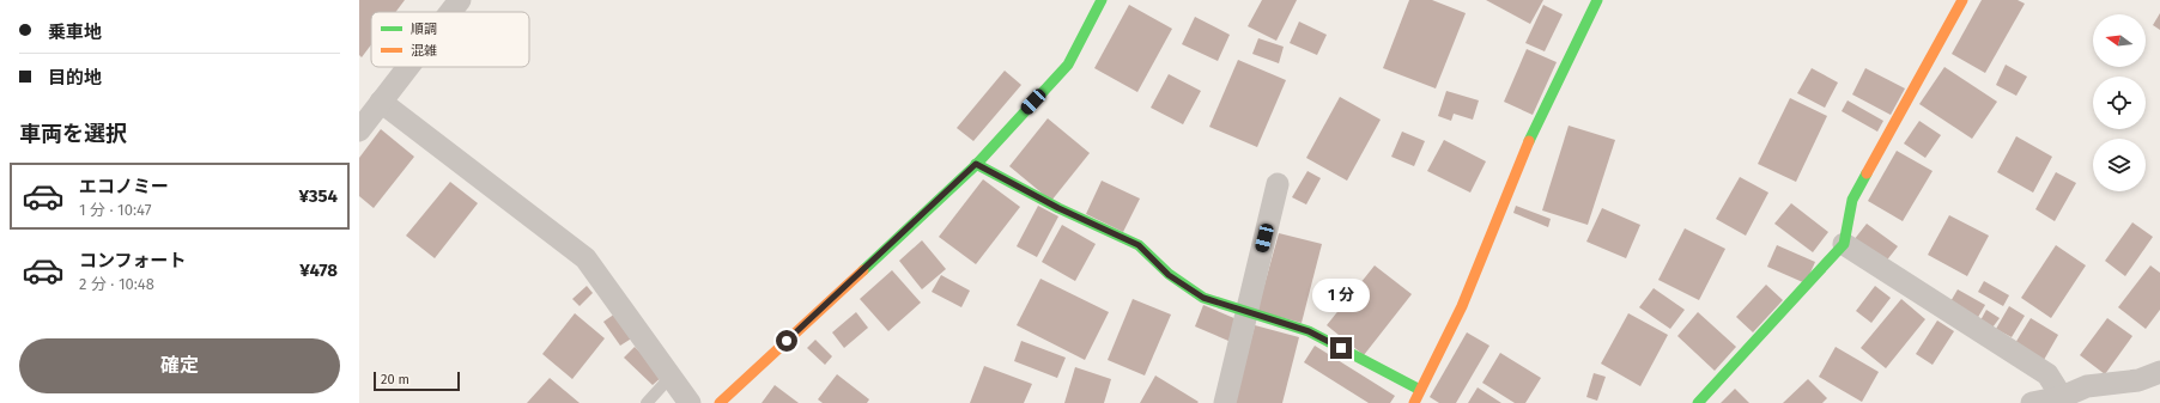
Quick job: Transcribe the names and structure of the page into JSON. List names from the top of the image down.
{
  "legend": ["順調", "混雑"],
  "scale_bar": "20 m",
  "north": "left",
  "page": {
    "banner": ["乗車地", "目的地"],
    "heading": "車両を選択",
    "list": [
      {
        "name": "エコノミー",
        "note": "1 分 · 10:47",
        "value": "¥354"
      },
      {
        "name": "コンフォート",
        "note": "2 分 · 10:48",
        "value": "¥478"
      }
    ],
    "bubble": "1 分",
    "buttons": "確定",
    "scale": "20 m"
  }
}
